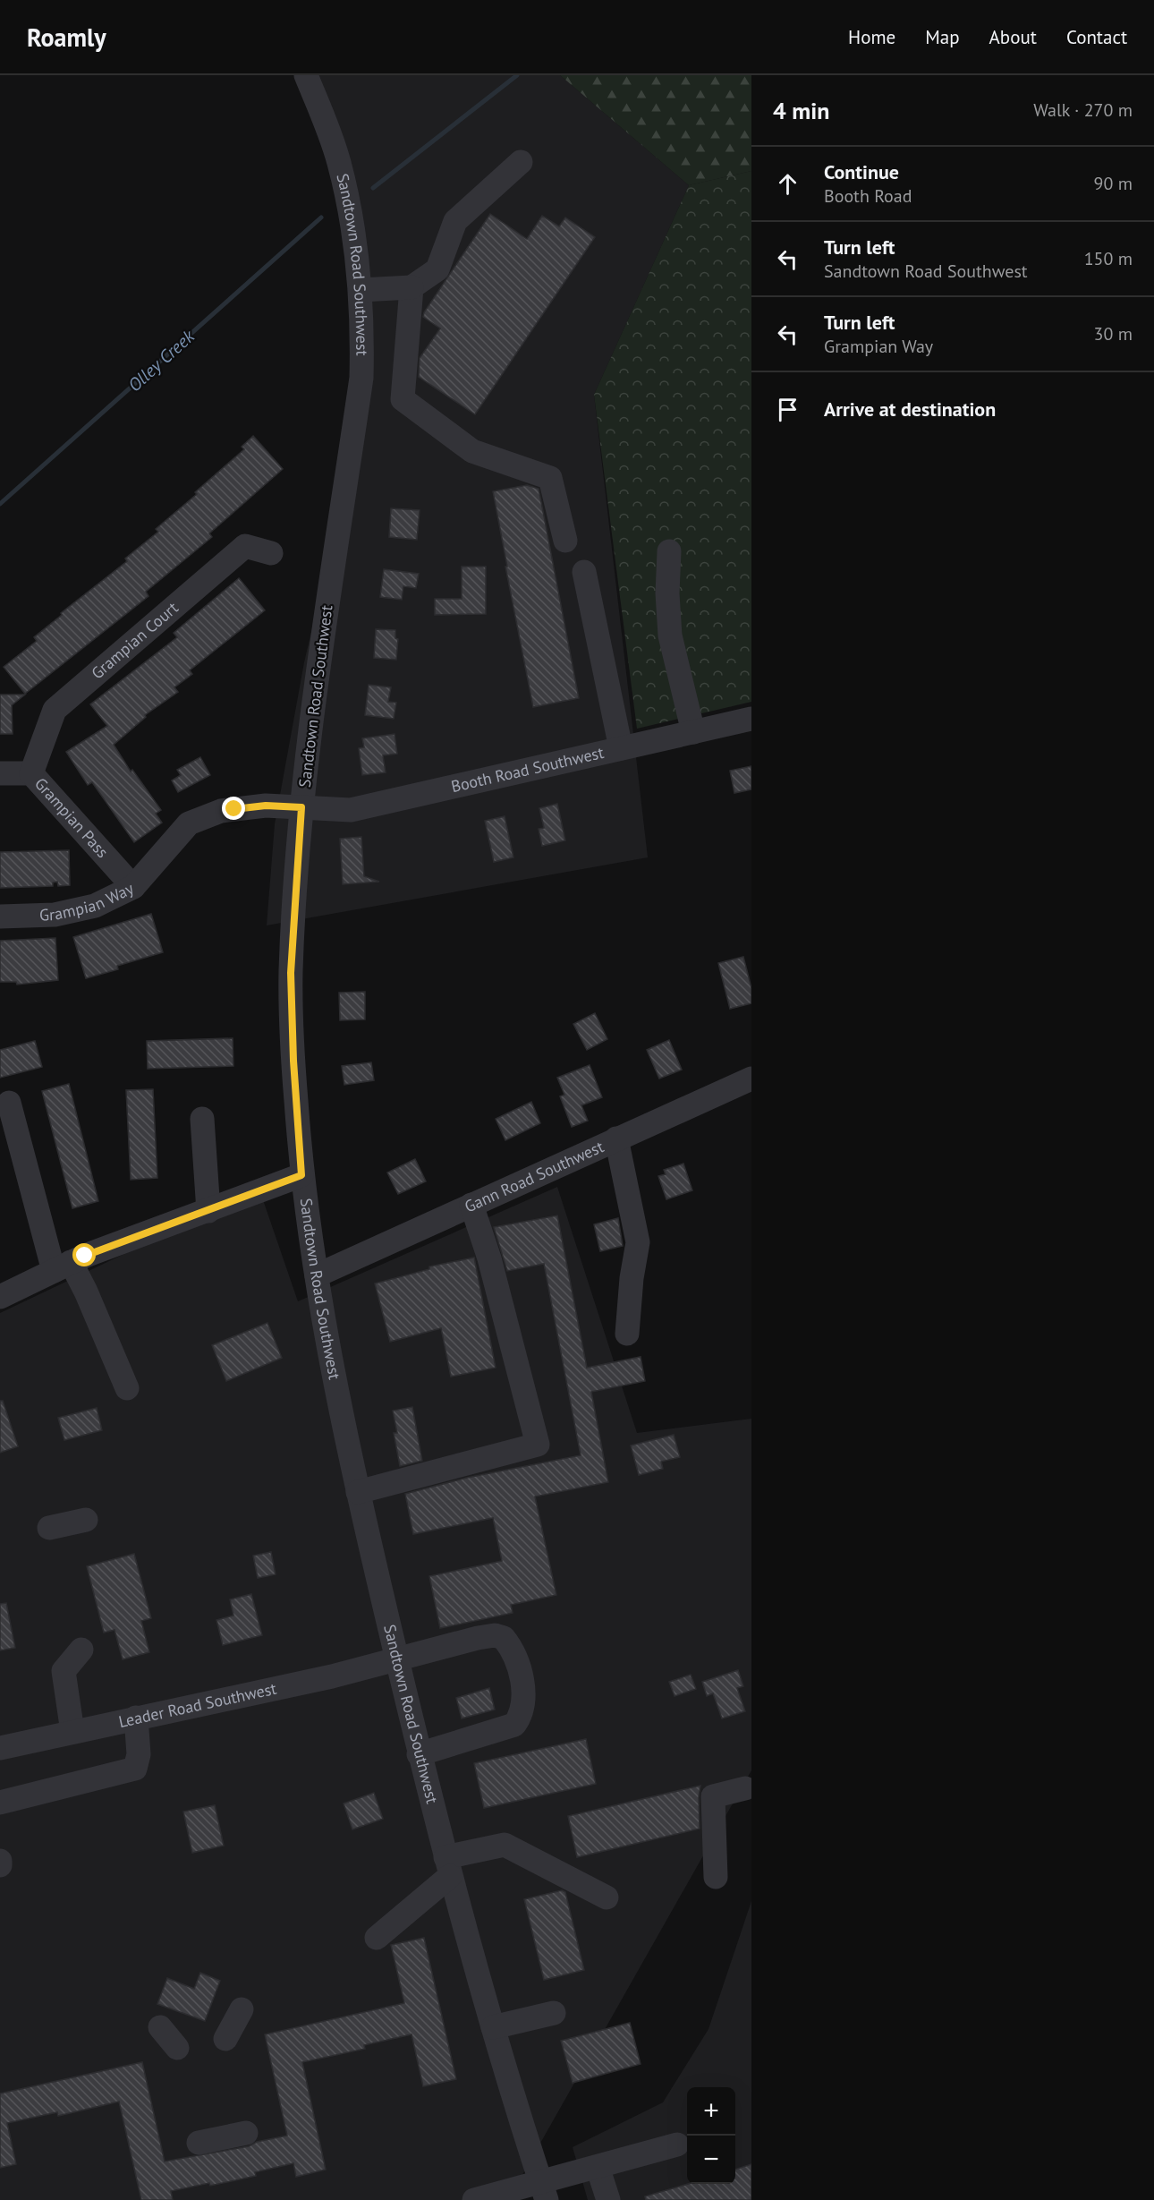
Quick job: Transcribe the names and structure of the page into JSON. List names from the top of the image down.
{
  "streets": {
    "street": [
      "Sandtown Road Southwest",
      "Grampian Court",
      "Booth Road Southwest",
      "Grampian Pass",
      "Grampian Way",
      "Gann Road Southwest",
      "Leader Road Southwest"
    ]
  },
  "crossings": [
    ["Sandtown Road Southwest", "Booth Road Southwest"],
    ["Sandtown Road Southwest", "Grampian Way"],
    ["Sandtown Road Southwest", "Gann Road Southwest"],
    ["Sandtown Road Southwest", "Leader Road Southwest"],
    ["Grampian Court", "Grampian Pass"],
    ["Booth Road Southwest", "Grampian Way"],
    ["Grampian Pass", "Grampian Way"]
  ],
  "water": ["Olley Creek"],
  "page": {
    "header": "Roamly",
    "nav": [
      "Home",
      "Map",
      "About",
      "Contact"
    ],
    "heading": ["4 min", "Walk · 270 m"],
    "list": [
      ["Continue", "Booth Road", "90 m"],
      ["Turn left", "Sandtown Road Southwest", "150 m"],
      ["Turn left", "Grampian Way", "30 m"],
      "Arrive at destination"
    ],
    "map_buttons": ["+", "−"]
  }
}
